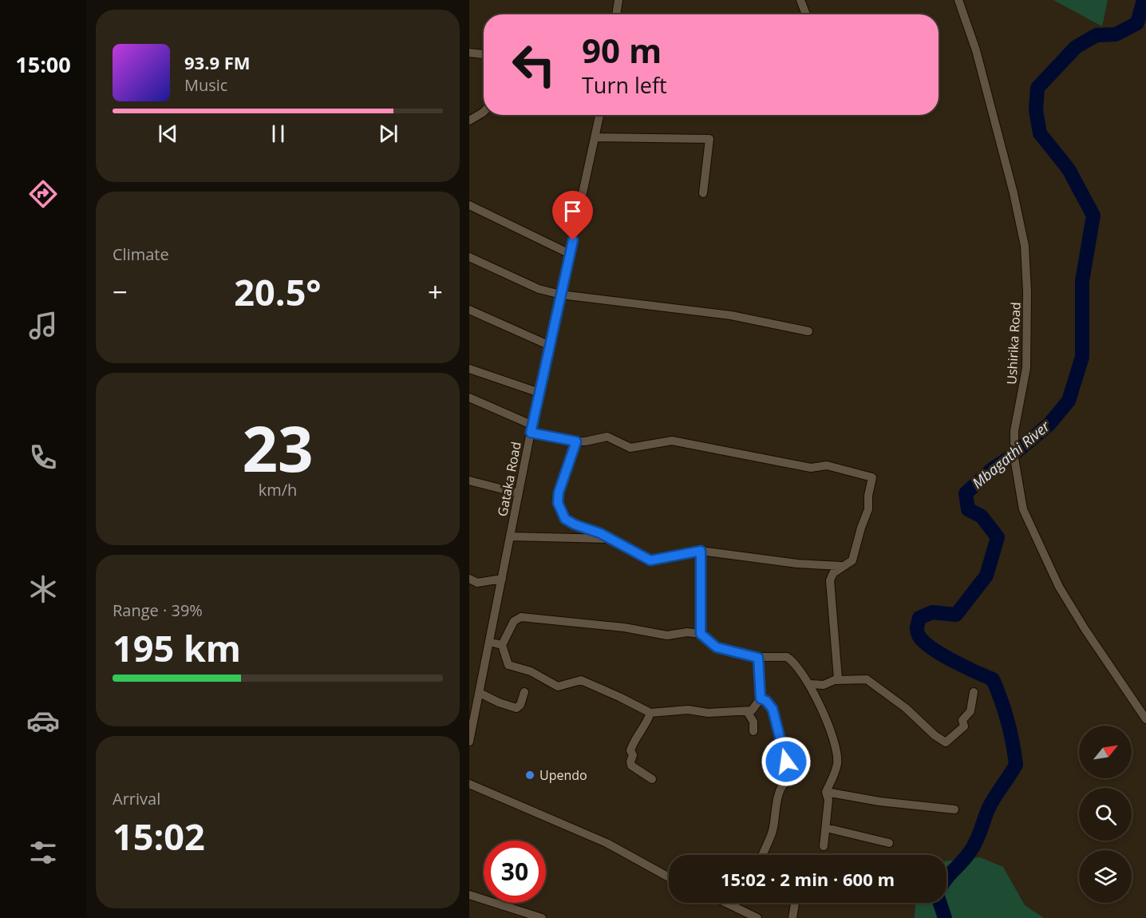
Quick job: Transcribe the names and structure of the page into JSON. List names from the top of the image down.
{
  "streets": {
    "street": ["Ushirika Road", "Gataka Road"]
  },
  "water": ["Mbagathi River"],
  "places": ["Upendo"],
  "north": "top right",
  "page": {
    "tabs": "15:00",
    "turn": ["90 m", "Turn left"],
    "song": ["93.9 FM", "Music"],
    "tile": [
      "Climate",
      ["23", "km/h"],
      ["Range · 39%", "195 km"],
      ["Arrival", "15:02"]
    ],
    "heat": ["−", "20.5°", "+"],
    "limit": "30",
    "trip": "15:02 · 2 min · 600 m"
  }
}
